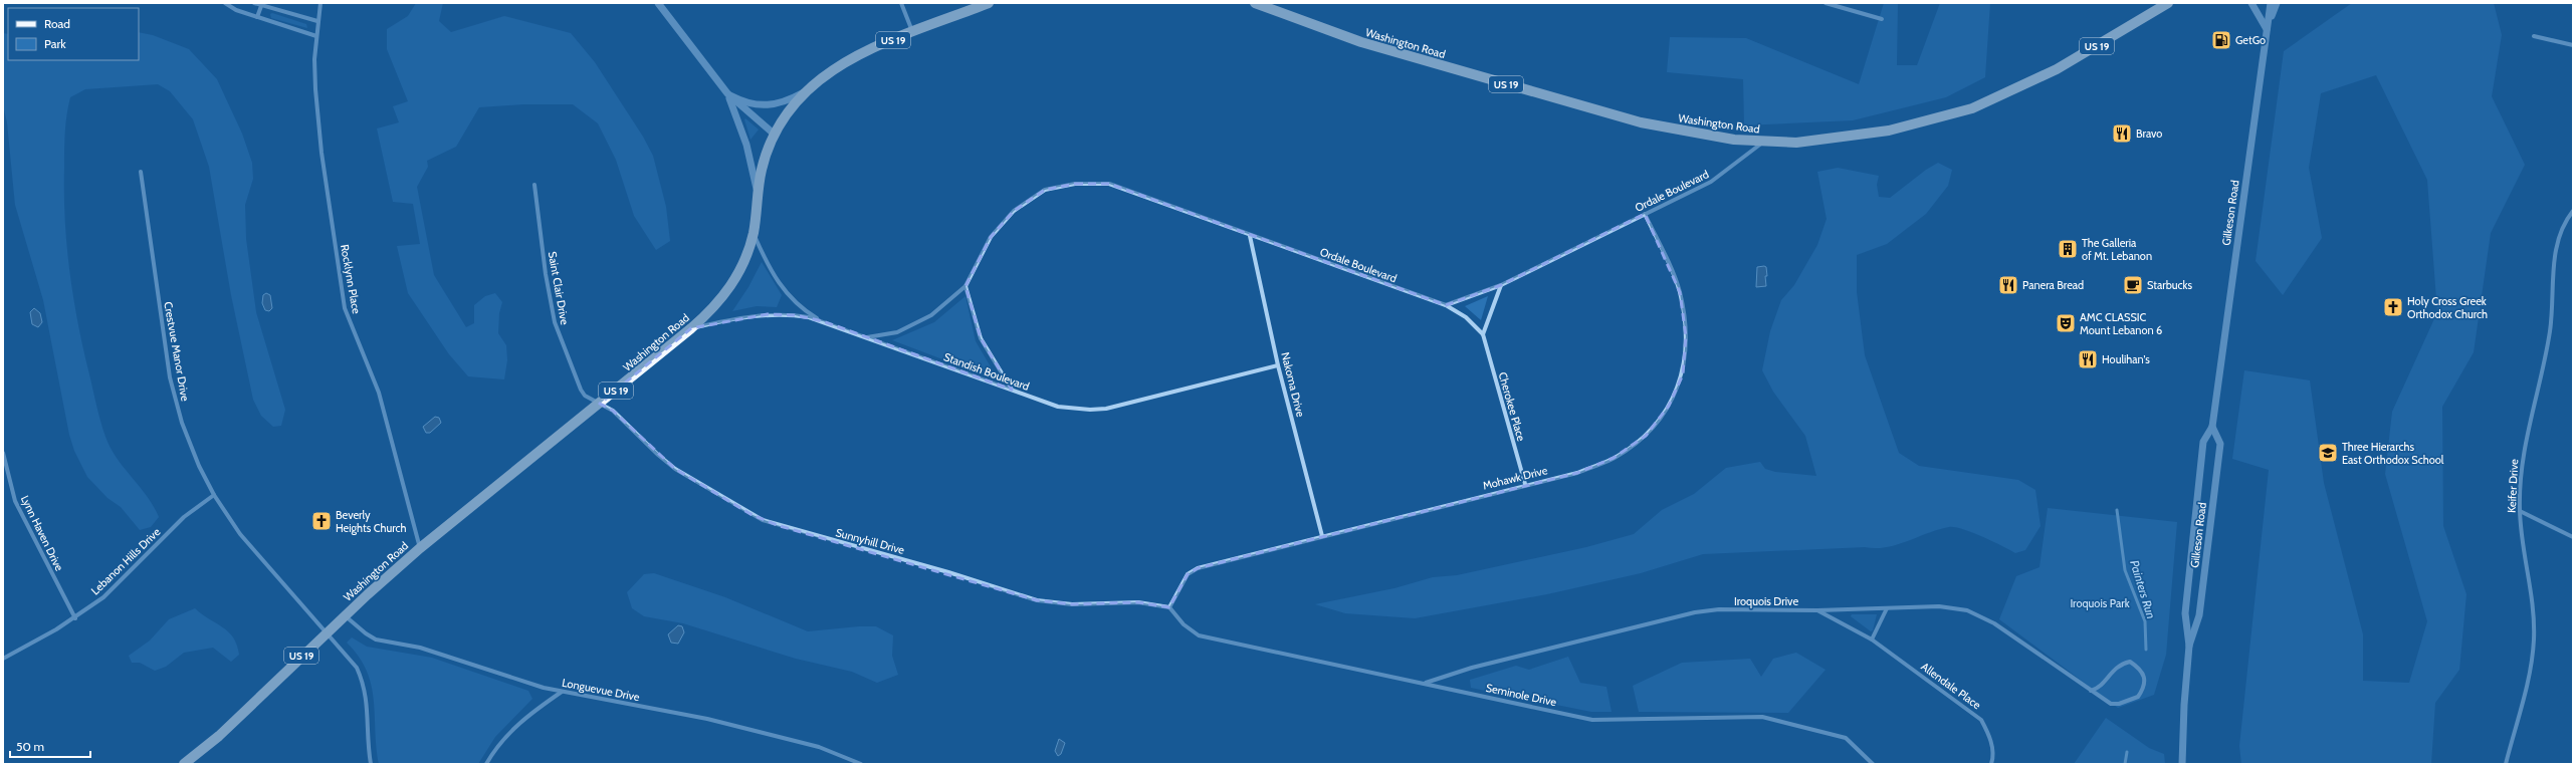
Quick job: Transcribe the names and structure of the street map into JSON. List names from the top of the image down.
{
  "streets": {
    "main road": ["US 19", "Washington Road"],
    "street": [
      "Ordale Boulevard",
      "Gilkeson Road",
      "Rocklynn Place",
      "Saint Clair Drive",
      "Crestvue Manor Drive",
      "Standish Boulevard",
      "Nakoma Drive",
      "Cherokee Place",
      "Mohawk Drive",
      "Keifer Drive",
      "Lynn Haven Drive",
      "Sunnyhill Drive",
      "Lebanon Hills Drive",
      "Iroquois Drive",
      "Allendale Place",
      "Longuevue Drive",
      "Seminole Drive"
    ]
  },
  "crossings": [
    ["Washington Road", "Ordale Boulevard"],
    ["Washington Road", "Rocklynn Place"],
    ["Washington Road", "Saint Clair Drive"],
    ["Washington Road", "Crestvue Manor Drive"],
    ["Washington Road", "Standish Boulevard"],
    ["Washington Road", "Sunnyhill Drive"],
    ["Washington Road", "Longuevue Drive"],
    ["Ordale Boulevard", "Standish Boulevard"],
    ["Ordale Boulevard", "Nakoma Drive"],
    ["Ordale Boulevard", "Cherokee Place"],
    ["Ordale Boulevard", "Mohawk Drive"],
    ["Saint Clair Drive", "Sunnyhill Drive"],
    ["Crestvue Manor Drive", "Lebanon Hills Drive"],
    ["Standish Boulevard", "Nakoma Drive"],
    ["Nakoma Drive", "Mohawk Drive"],
    ["Cherokee Place", "Mohawk Drive"],
    ["Mohawk Drive", "Sunnyhill Drive"],
    ["Mohawk Drive", "Seminole Drive"],
    ["Lynn Haven Drive", "Lebanon Hills Drive"],
    ["Sunnyhill Drive", "Seminole Drive"],
    ["Iroquois Drive", "Allendale Place"],
    ["Iroquois Drive", "Seminole Drive"]
  ],
  "water": ["Painters Run"],
  "parks": ["Iroquois Park"],
  "places": {
    "fuel station": ["GetGo"],
    "restaurant": ["Bravo", "Panera Bread", "Houlihan's"],
    "building": ["The Galleria of Mt. Lebanon"],
    "cafe": ["Starbucks"],
    "church": ["Holy Cross Greek Orthodox Church", "Beverly Heights Church"],
    "theatre": ["AMC CLASSIC Mount Lebanon 6"],
    "school or university": ["Three Hierarchs East Orthodox School"]
  },
  "legend": ["Road", "Park"],
  "scale_bar": "50 m"
}
